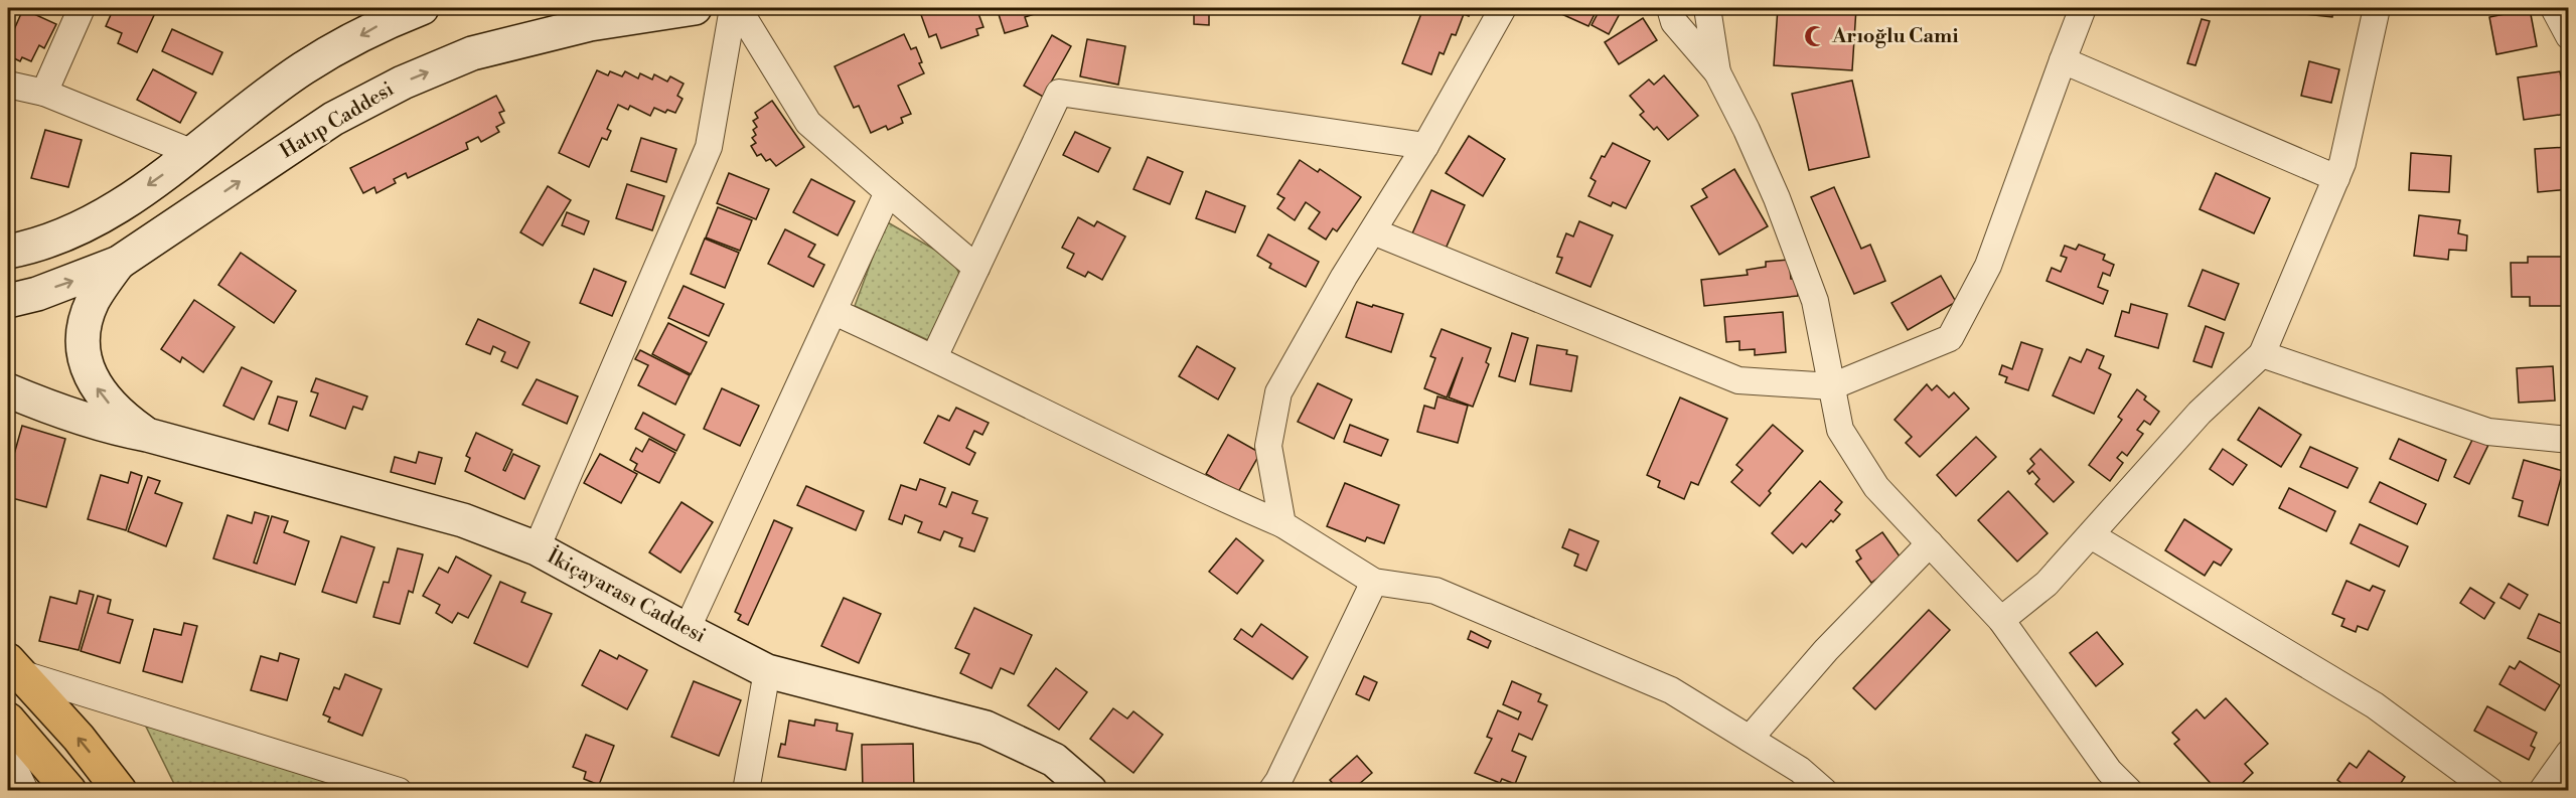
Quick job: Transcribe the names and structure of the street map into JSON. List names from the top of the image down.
{
  "streets": {
    "street": ["Hatıp Caddesi", "İkiçayarası Caddesi"]
  },
  "crossings": [
    ["Hatıp Caddesi", "İkiçayarası Caddesi"]
  ],
  "places": {
    "mosque": ["Arıoğlu Cami"]
  }
}
